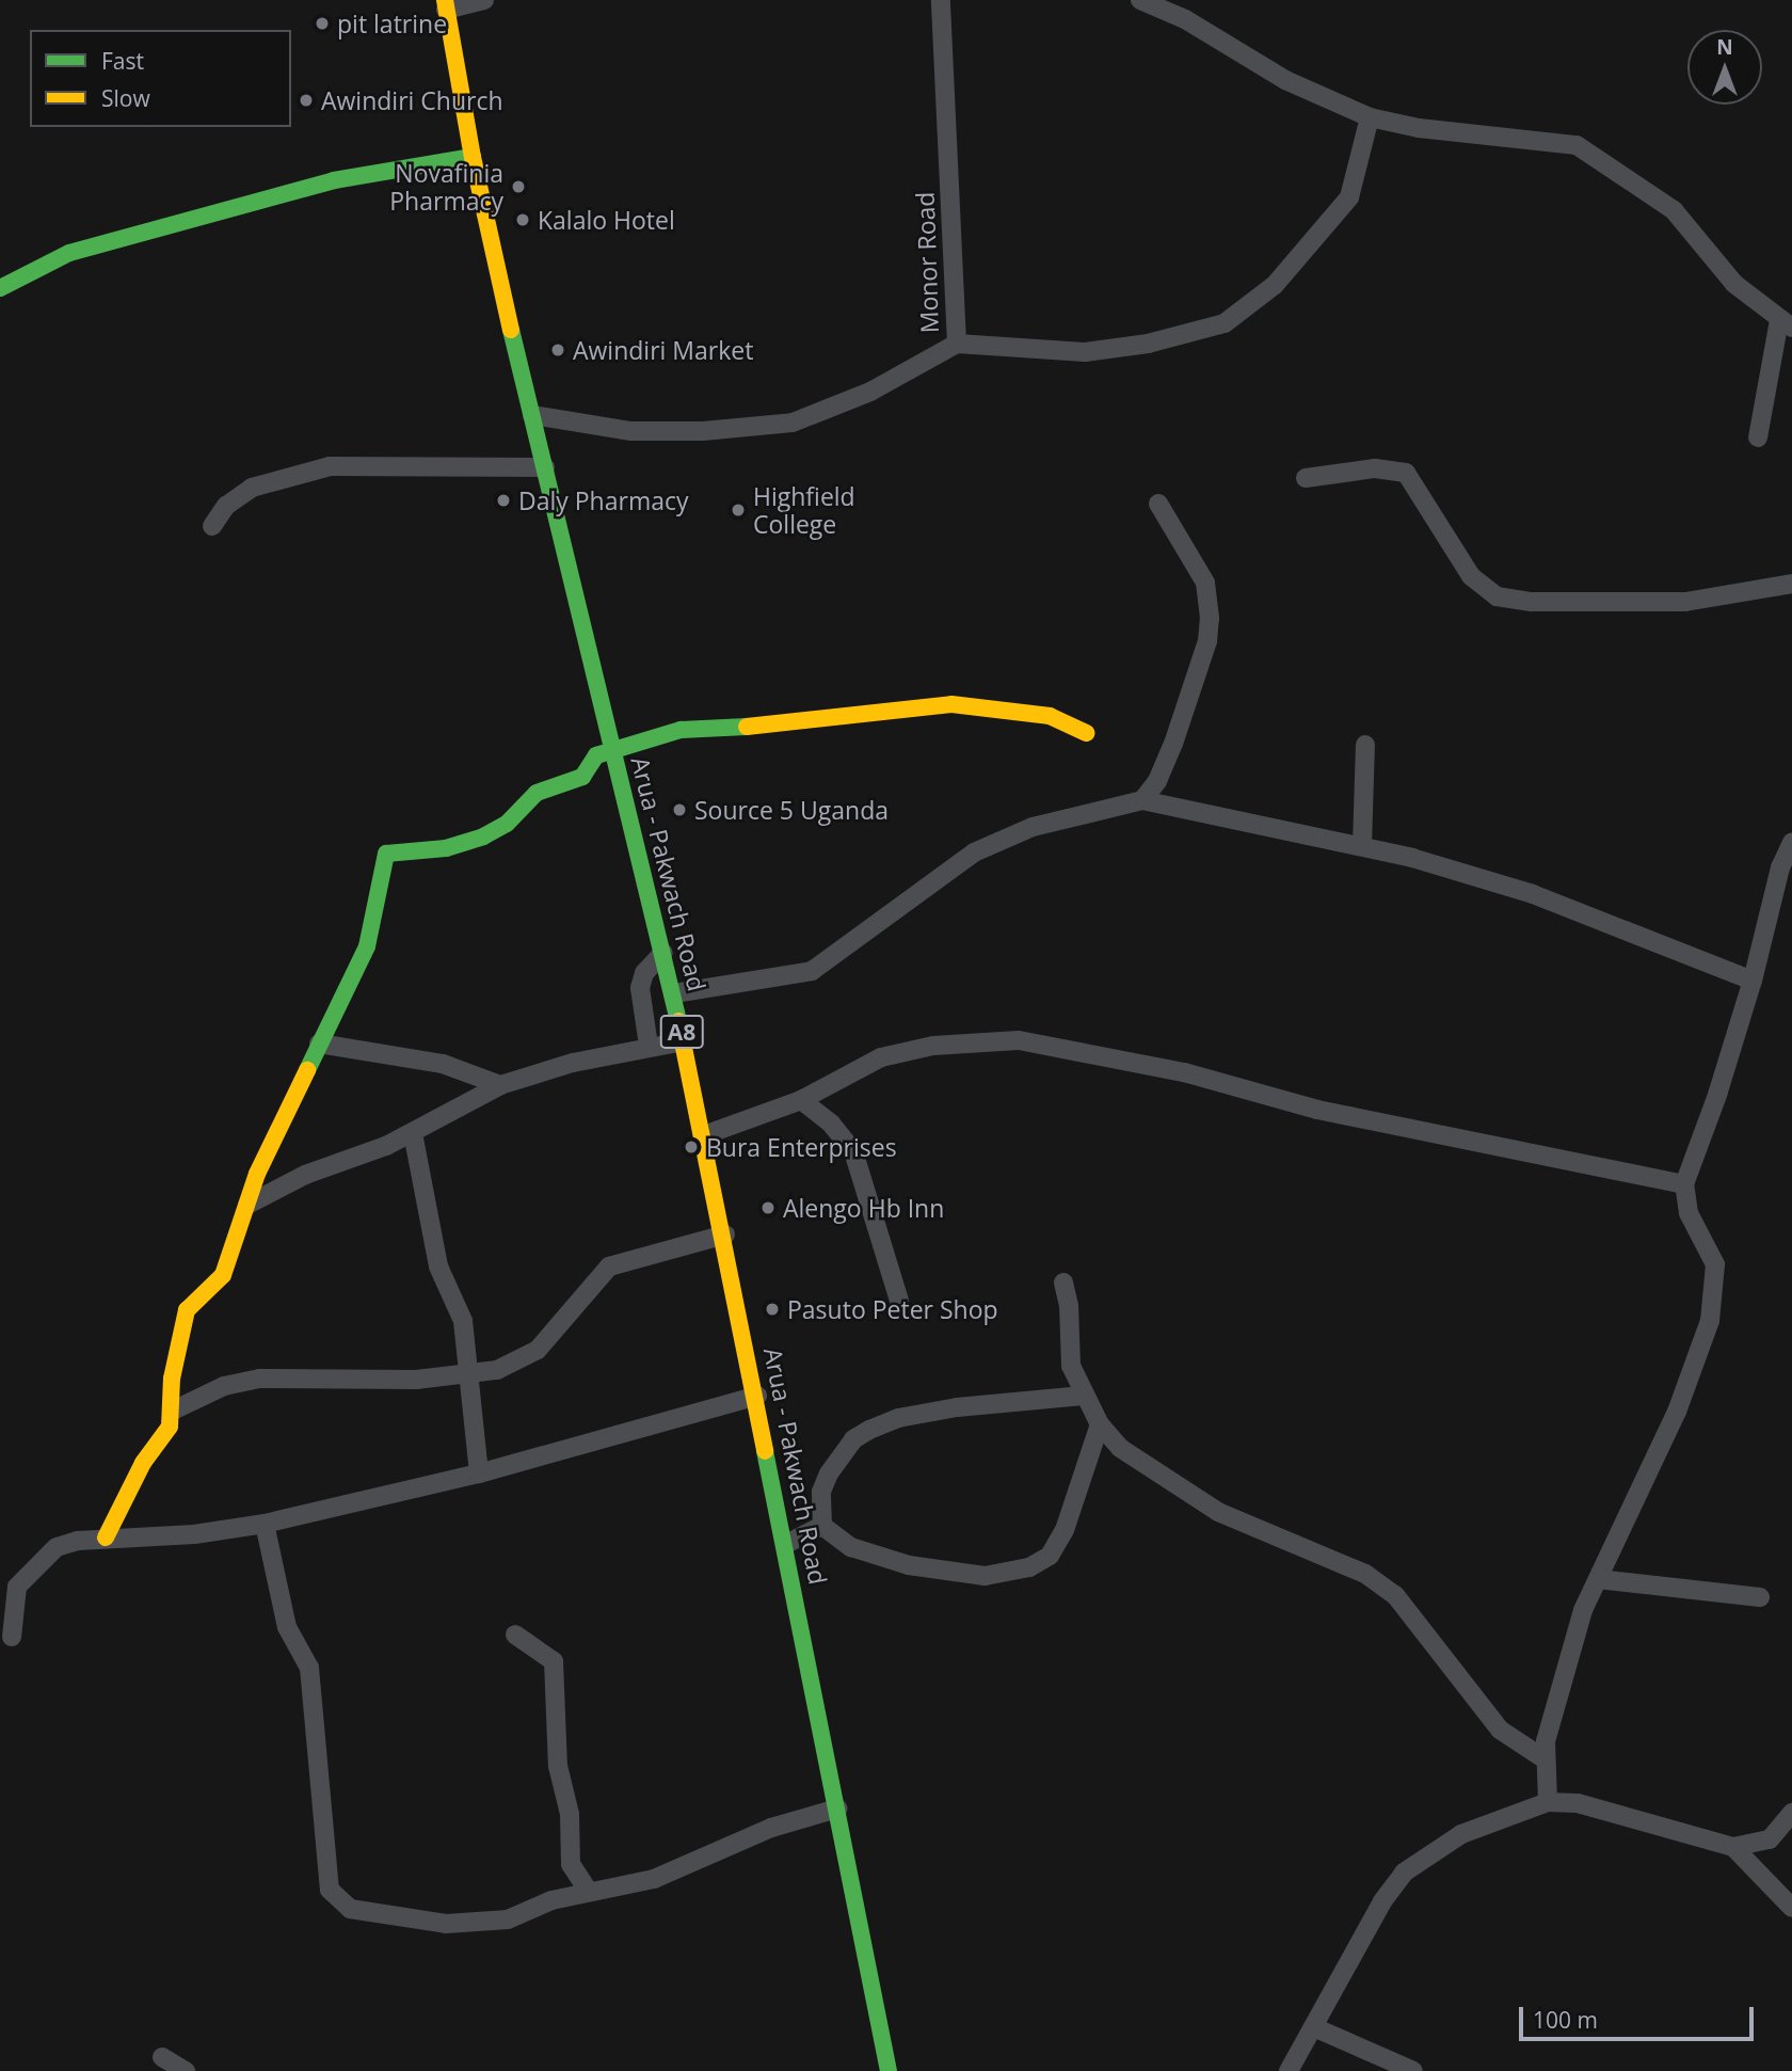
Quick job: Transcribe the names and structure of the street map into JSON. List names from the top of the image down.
{
  "streets": {
    "main road": ["Arua - Pakwach Road", "A8"],
    "street": ["Monor Road"]
  },
  "crossings": [
    ["Monor Road", "Arua - Pakwach Road"]
  ],
  "places": [
    "pit latrine",
    "Awindiri Church",
    "Novafinia Pharmacy",
    "Kalalo Hotel",
    "Awindiri Market",
    "Daly Pharmacy",
    "Highfield College",
    "Source 5 Uganda",
    "Bura Enterprises",
    "Alengo Hb Inn",
    "Pasuto Peter Shop"
  ],
  "legend": ["Fast", "Slow"],
  "scale_bar": "100 m",
  "north": "top"
}
